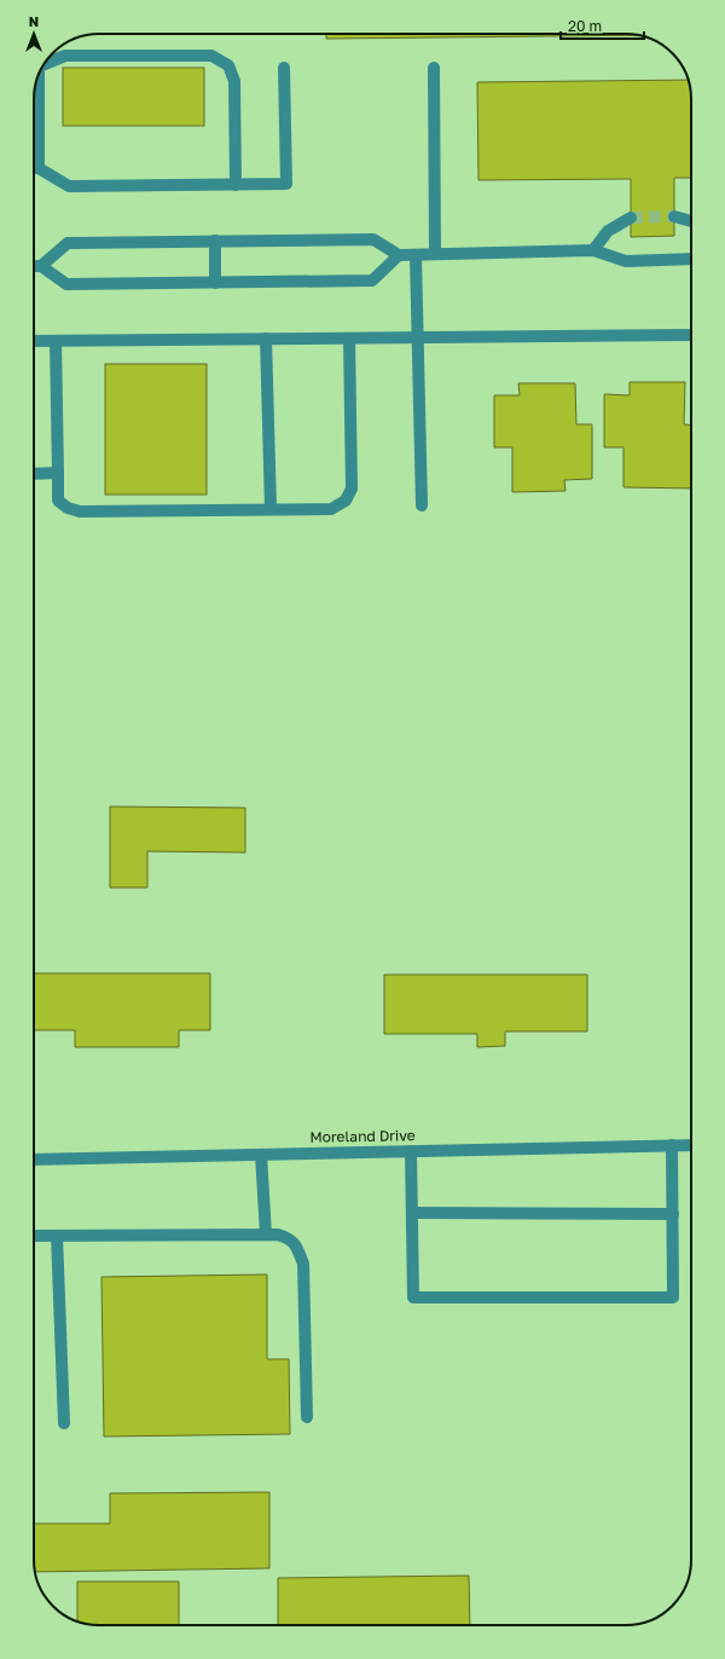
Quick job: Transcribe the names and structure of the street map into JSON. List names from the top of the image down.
{
  "streets": {
    "street": ["Moreland Drive"]
  },
  "scale_bar": "20 m",
  "north": "top"
}
